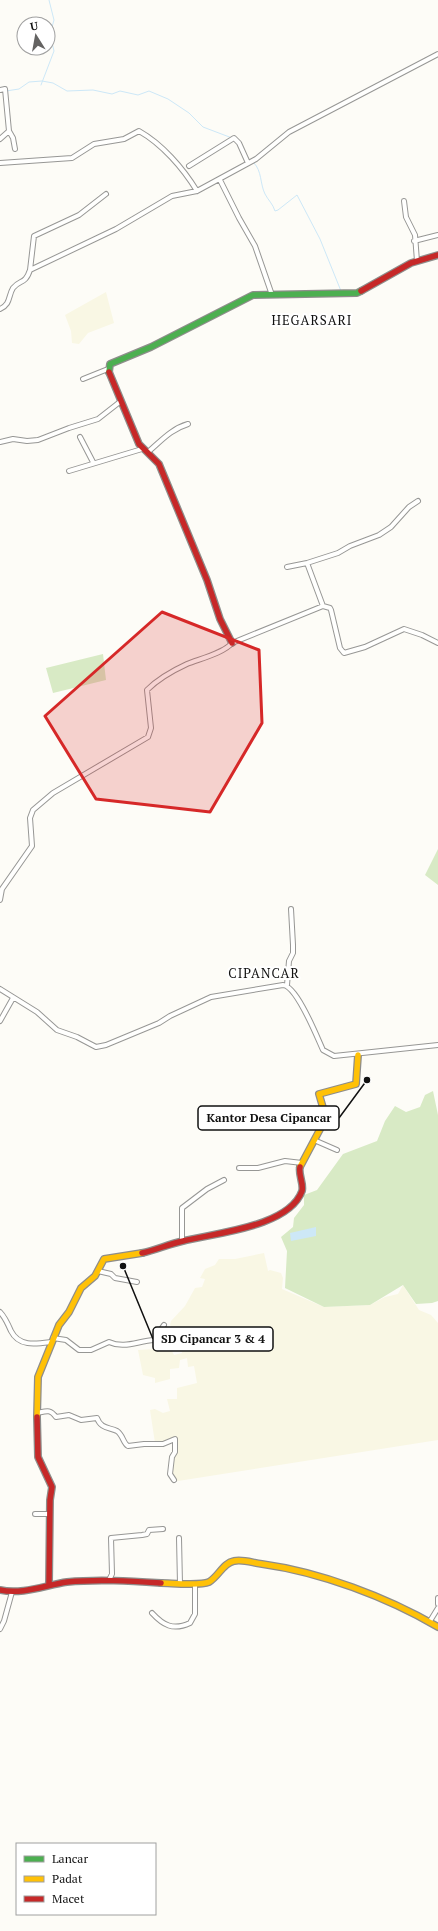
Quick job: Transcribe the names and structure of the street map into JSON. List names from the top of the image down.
{
  "districts": ["HEGARSARI", "CIPANCAR"],
  "places": ["Kantor Desa Cipancar", "SD Cipancar 3 & 4"],
  "legend": ["Lancar", "Padat", "Macet"],
  "north": "top"
}
